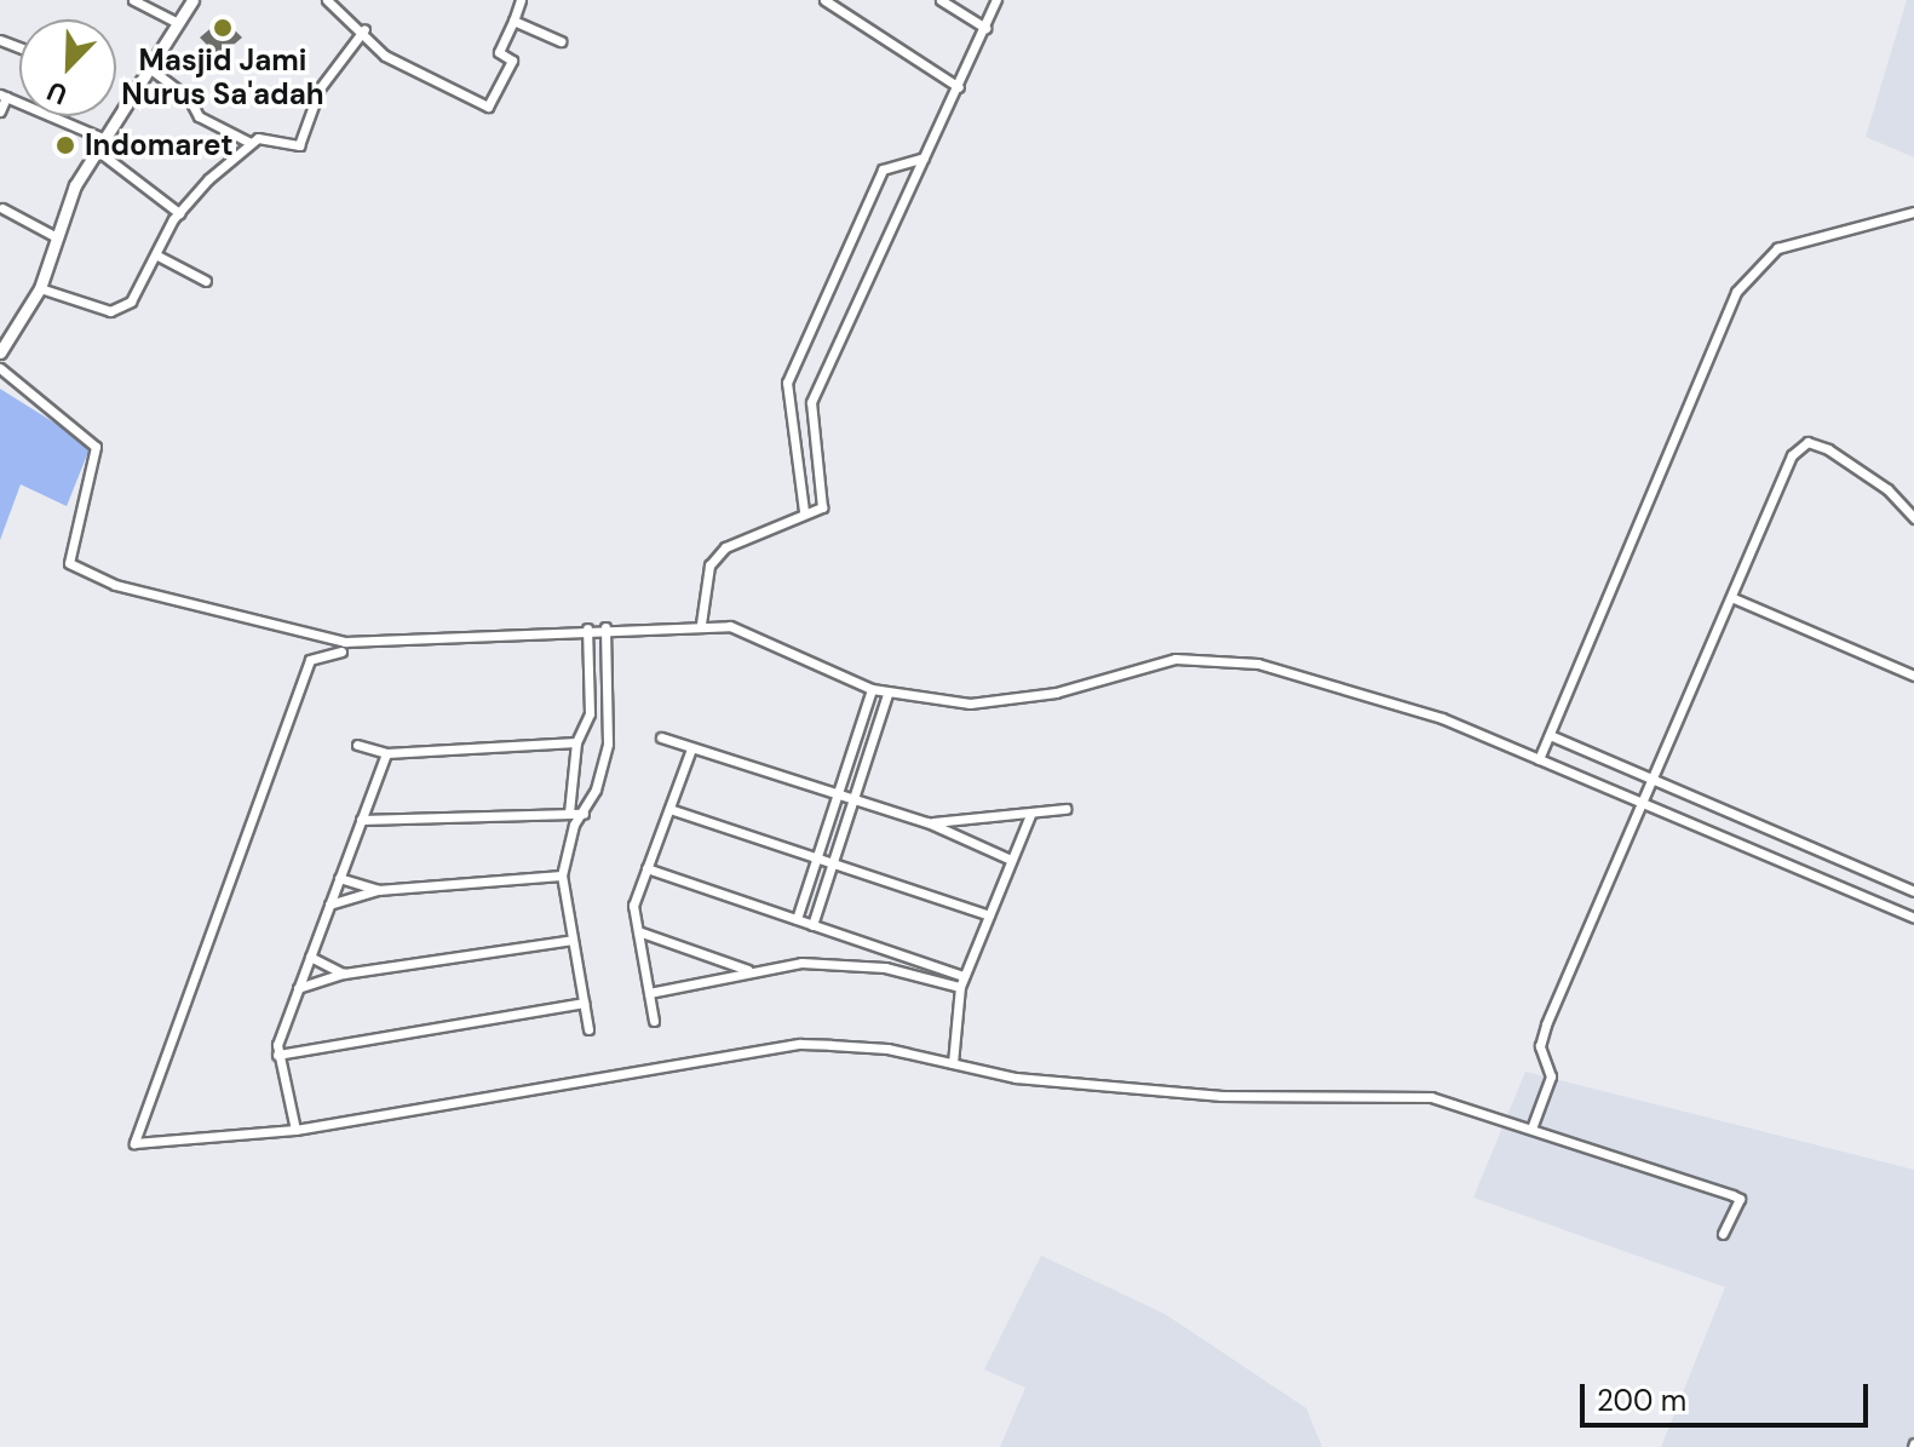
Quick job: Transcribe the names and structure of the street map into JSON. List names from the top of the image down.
{
  "places": ["Masjid Jami Nurus Sa'adah", "Indomaret"],
  "scale_bar": "200 m",
  "north": "bottom left"
}
